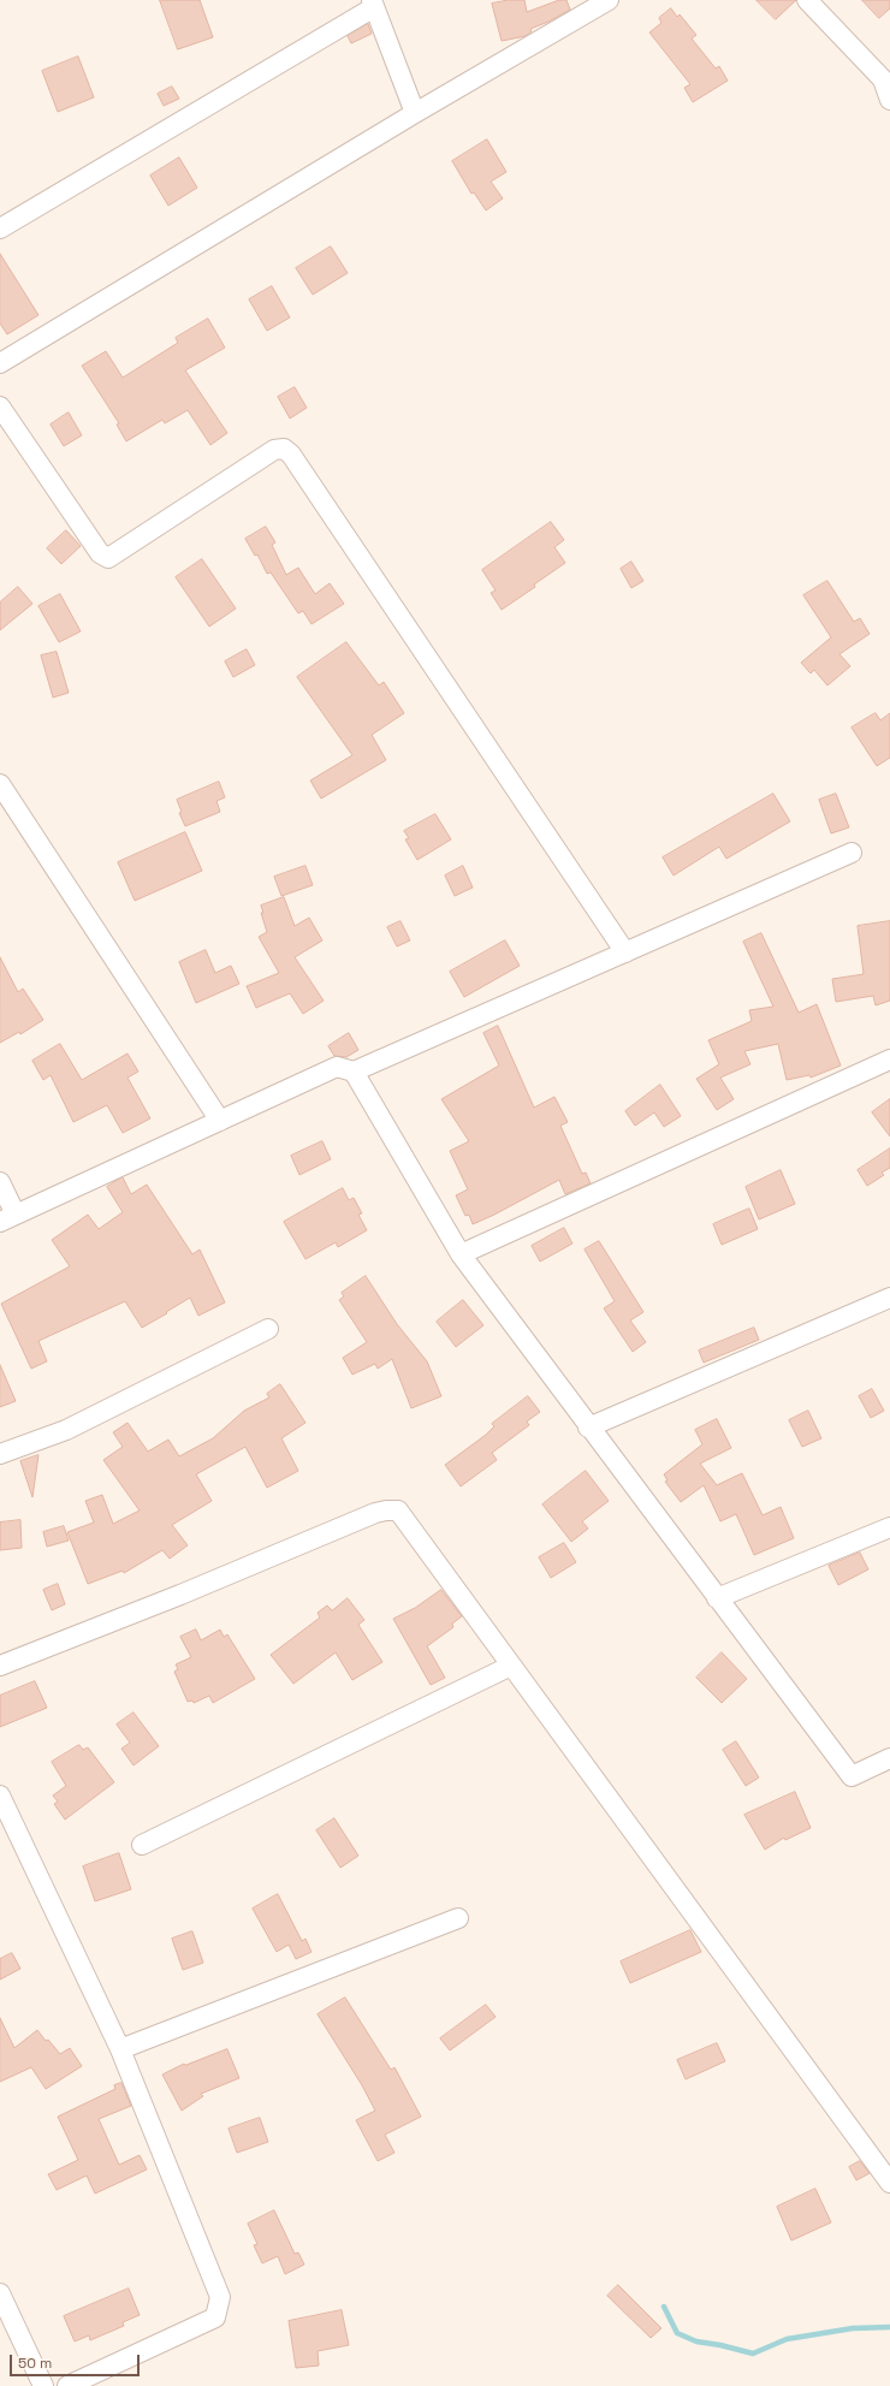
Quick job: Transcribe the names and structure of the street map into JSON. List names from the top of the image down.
{
  "scale_bar": "50 m"
}
